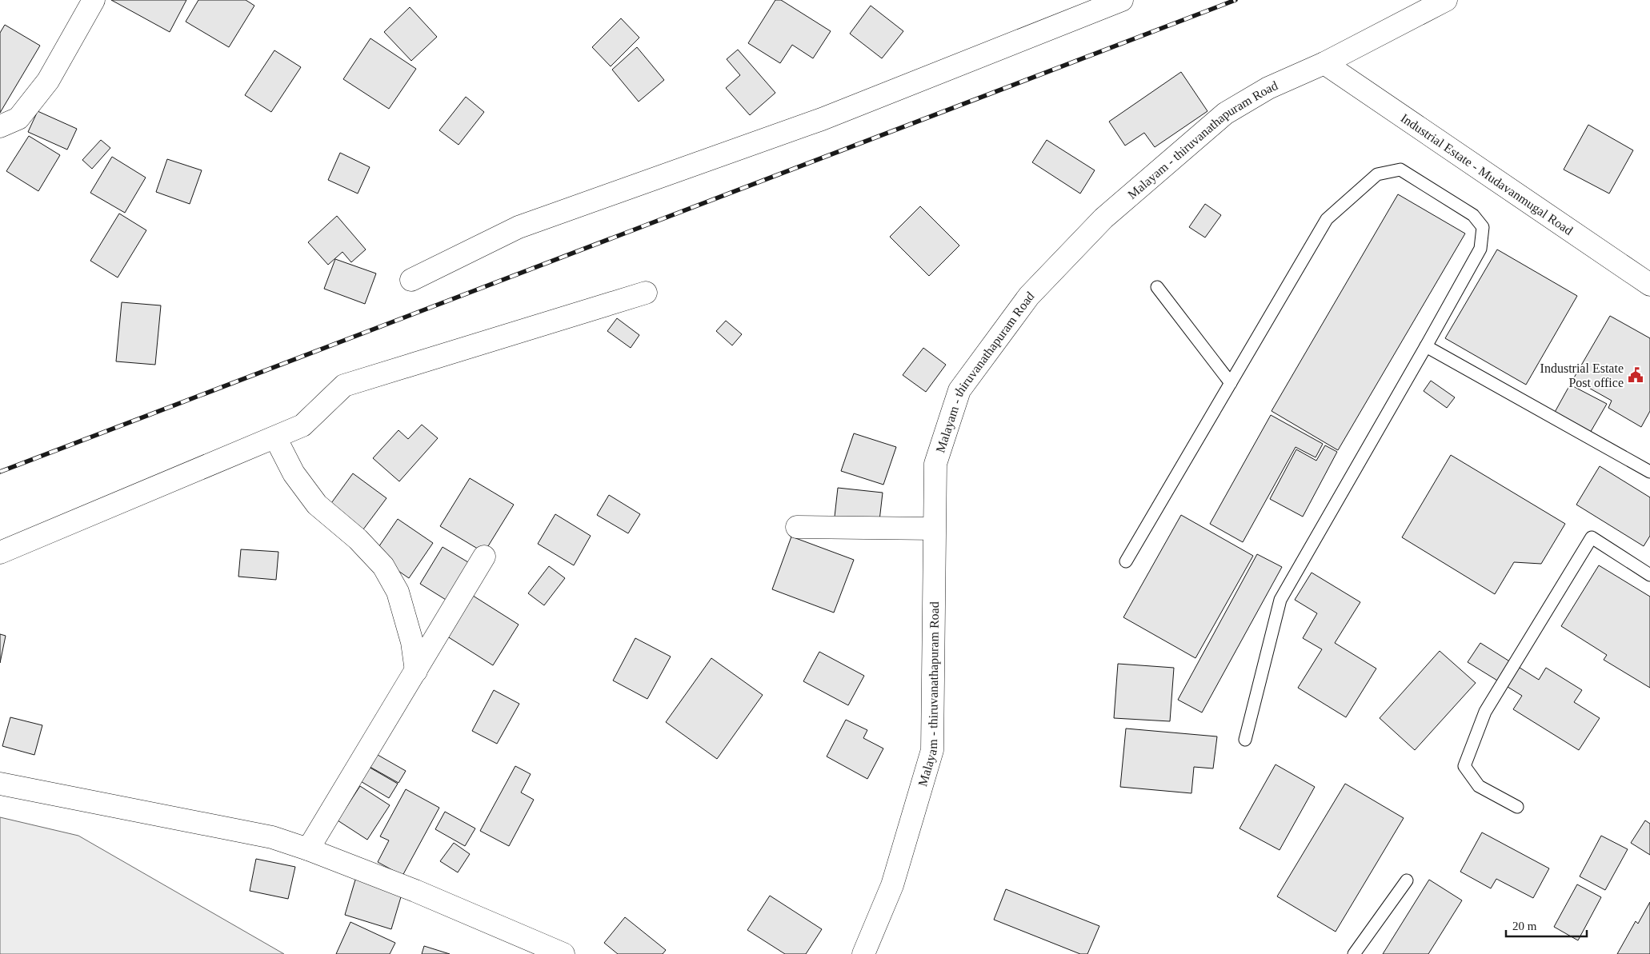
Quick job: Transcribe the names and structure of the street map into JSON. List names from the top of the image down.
{
  "streets": {
    "street": ["Malayam - thiruvanathapuram Road", "Industrial Estate - Mudavanmugal Road"]
  },
  "crossings": [
    ["Malayam - thiruvanathapuram Road", "Industrial Estate - Mudavanmugal Road"]
  ],
  "places": {
    "public building": ["Industrial Estate Post office"]
  },
  "scale_bar": "20 m"
}
